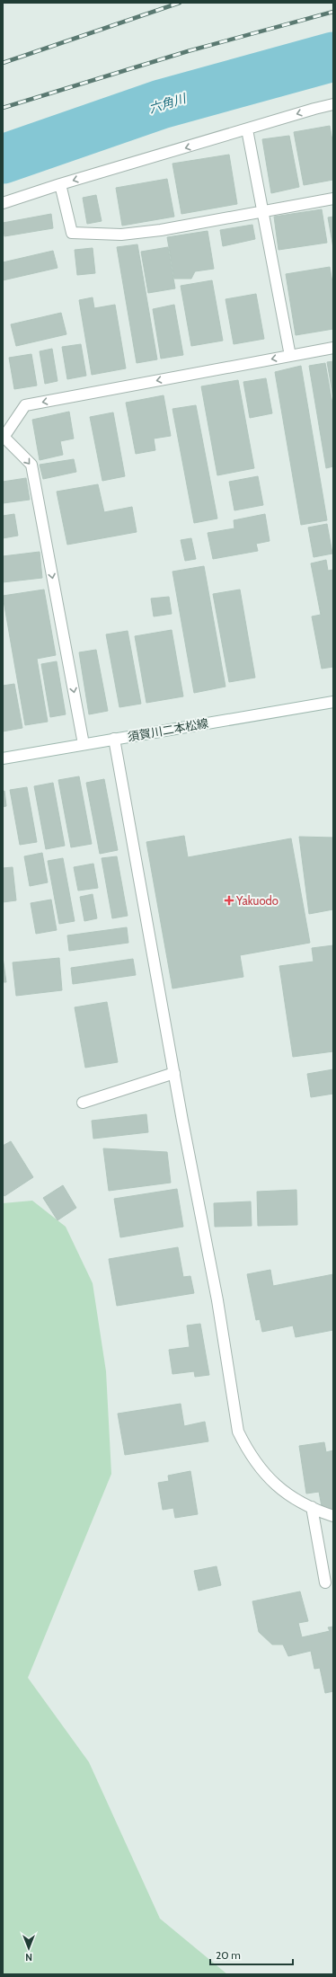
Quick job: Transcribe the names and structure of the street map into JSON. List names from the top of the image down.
{
  "streets": {
    "street": ["須賀川二本松線"]
  },
  "water": ["六角川"],
  "places": {
    "health": ["Yakuodo"]
  },
  "scale_bar": "20 m",
  "north": "bottom"
}
